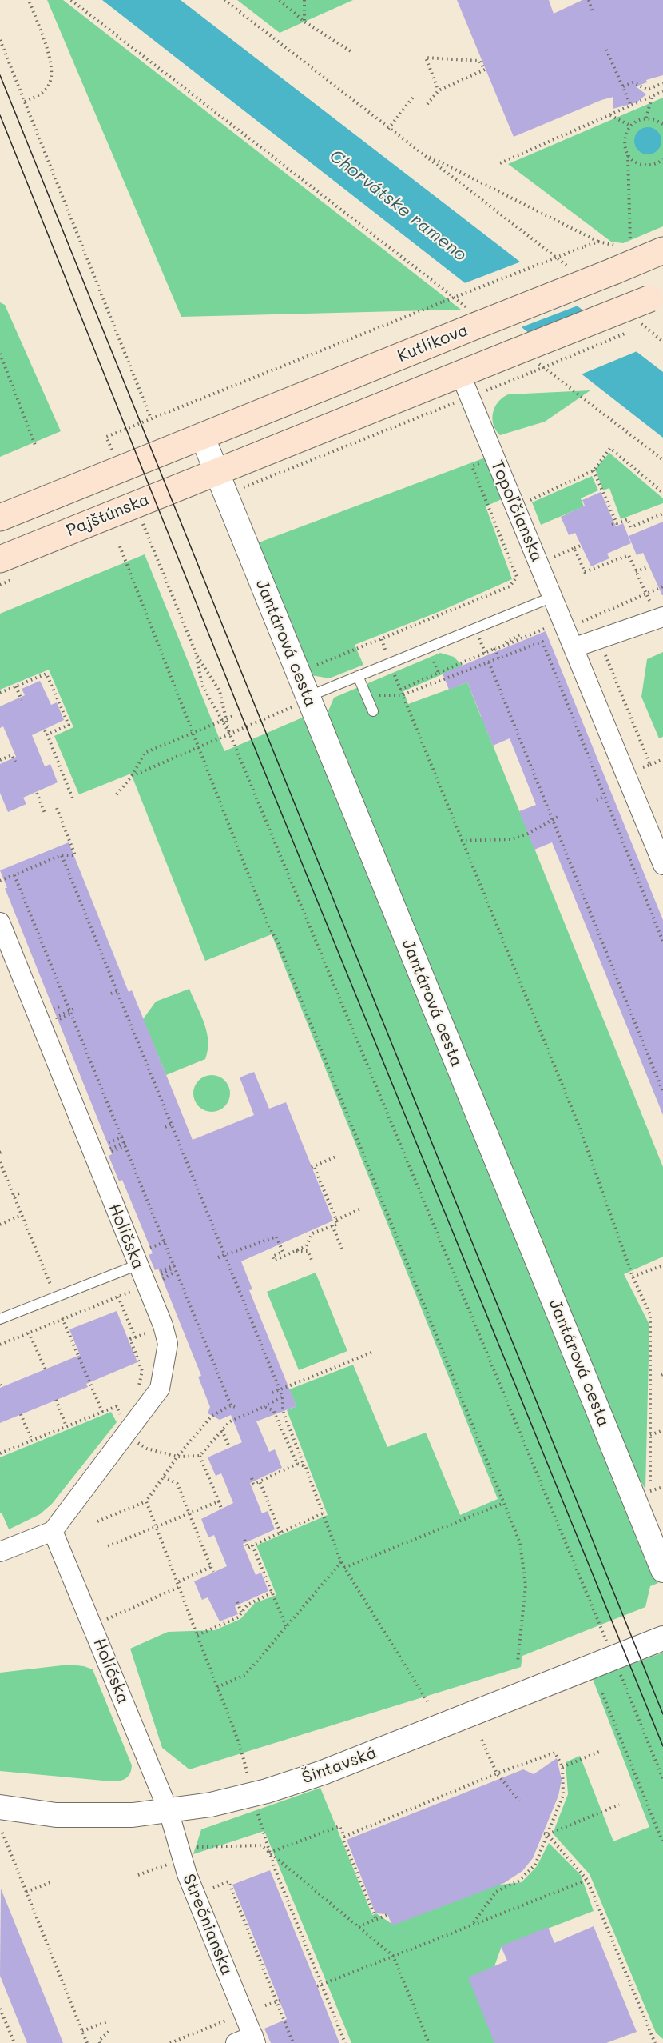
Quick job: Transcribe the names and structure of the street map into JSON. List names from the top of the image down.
{
  "streets": {
    "main road": ["Kutlíkova", "Pajštúnska"],
    "street": [
      "Topoľčianska",
      "Jantárová cesta",
      "Holíčska",
      "Šintavská",
      "Strečnianska"
    ]
  },
  "crossings": [
    ["Kutlíkova", "Jantárová cesta"],
    ["Pajštúnska", "Jantárová cesta"],
    ["Holíčska", "Šintavská"],
    ["Holíčska", "Strečnianska"],
    ["Šintavská", "Strečnianska"]
  ],
  "water": ["Chorvátske rameno"]
}
